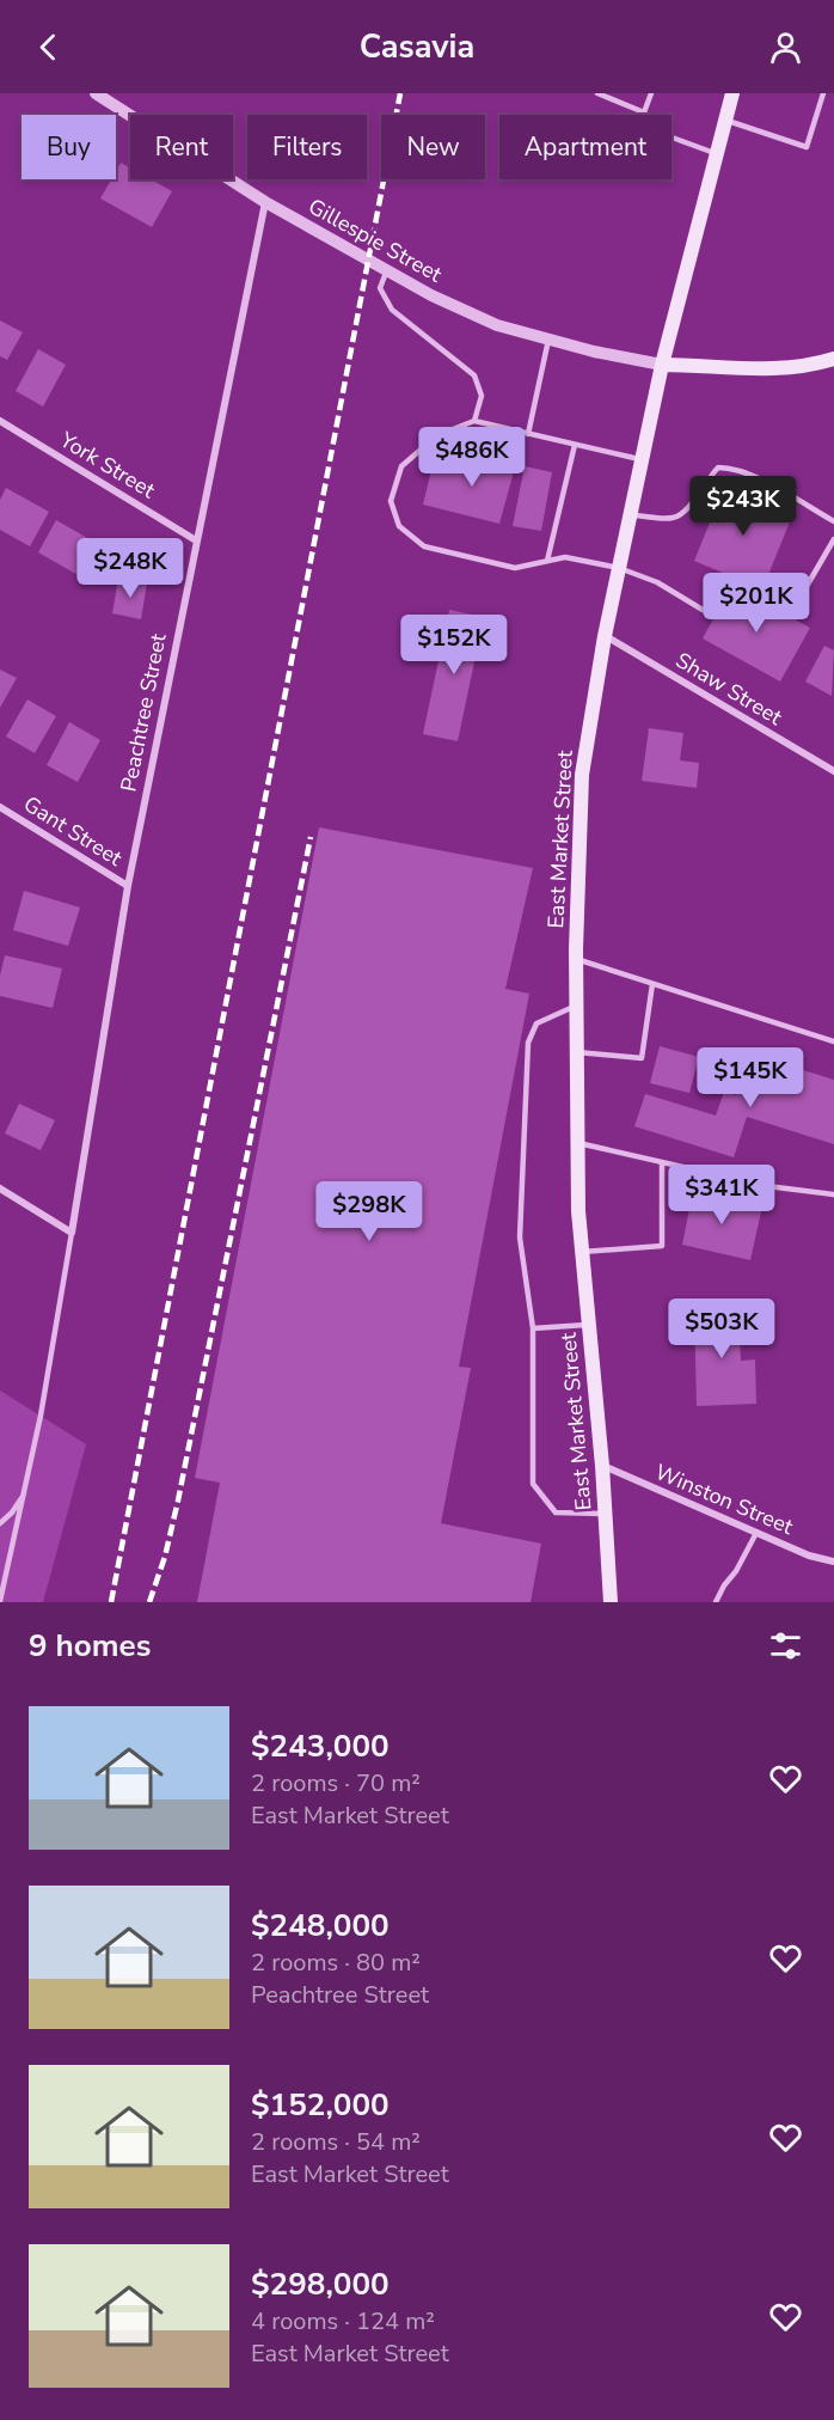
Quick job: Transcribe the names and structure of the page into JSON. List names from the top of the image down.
{
  "streets": {
    "main road": ["East Market Street"],
    "street": [
      "Gillespie Street",
      "York Street",
      "Shaw Street",
      "Peachtree Street",
      "Gant Street",
      "Winston Street"
    ]
  },
  "crossings": [
    ["Gillespie Street", "Peachtree Street"],
    ["Gillespie Street", "East Market Street"],
    ["York Street", "Peachtree Street"],
    ["Shaw Street", "East Market Street"],
    ["Peachtree Street", "Gant Street"],
    ["East Market Street", "Winston Street"]
  ],
  "page": {
    "header": "Casavia",
    "chip": [
      "Buy",
      "Rent",
      "Filters",
      "New",
      "Apartment"
    ],
    "price": [
      "$486K",
      "$243K",
      "$248K",
      "$201K",
      "$152K",
      "$145K",
      "$341K",
      "$298K",
      "$503K"
    ],
    "heading": "9 homes",
    "list": [
      {
        "name": "$243,000",
        "note": "2 rooms · 70 m² · East Market Street"
      },
      {
        "name": "$248,000",
        "note": "2 rooms · 80 m² · Peachtree Street"
      },
      {
        "name": "$152,000",
        "note": "2 rooms · 54 m² · East Market Street"
      },
      {
        "name": "$298,000",
        "note": "4 rooms · 124 m² · East Market Street"
      }
    ]
  }
}
